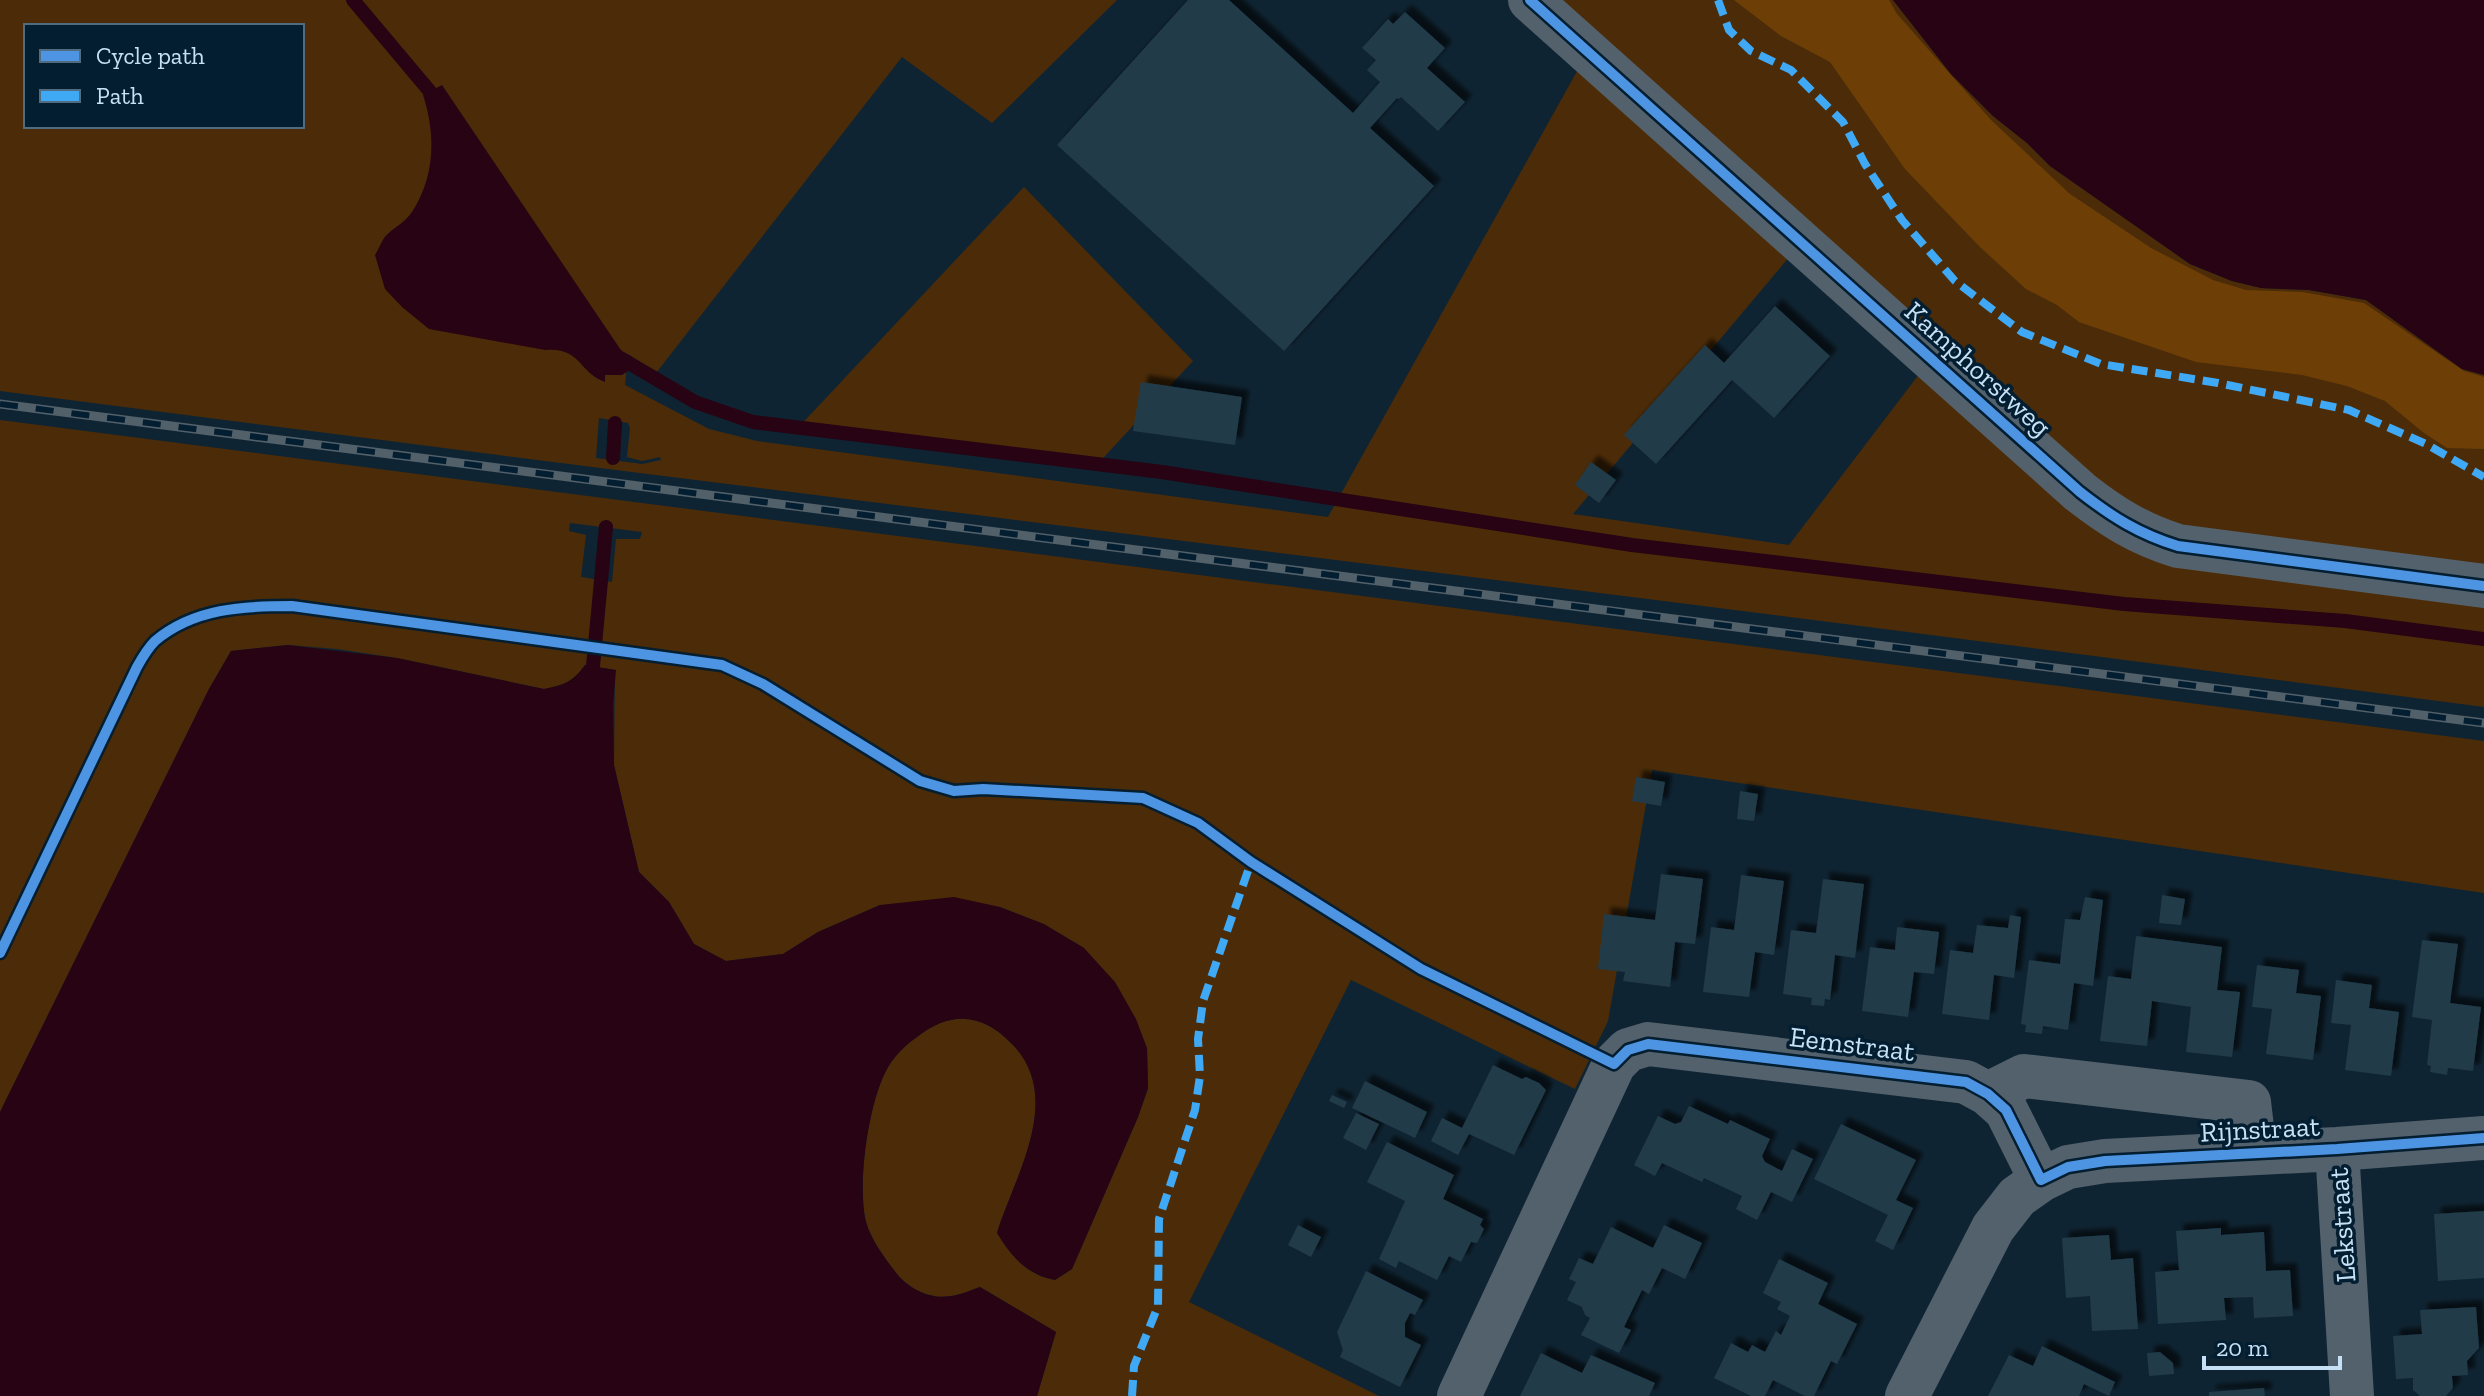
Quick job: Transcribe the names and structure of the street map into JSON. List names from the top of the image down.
{
  "streets": {
    "street": [
      "Kamphorstweg",
      "Eemstraat",
      "Rijnstraat",
      "Lekstraat"
    ]
  },
  "crossings": [
    ["Eemstraat", "Rijnstraat"],
    ["Rijnstraat", "Lekstraat"]
  ],
  "legend": ["Cycle path", "Path"],
  "scale_bar": "20 m"
}
